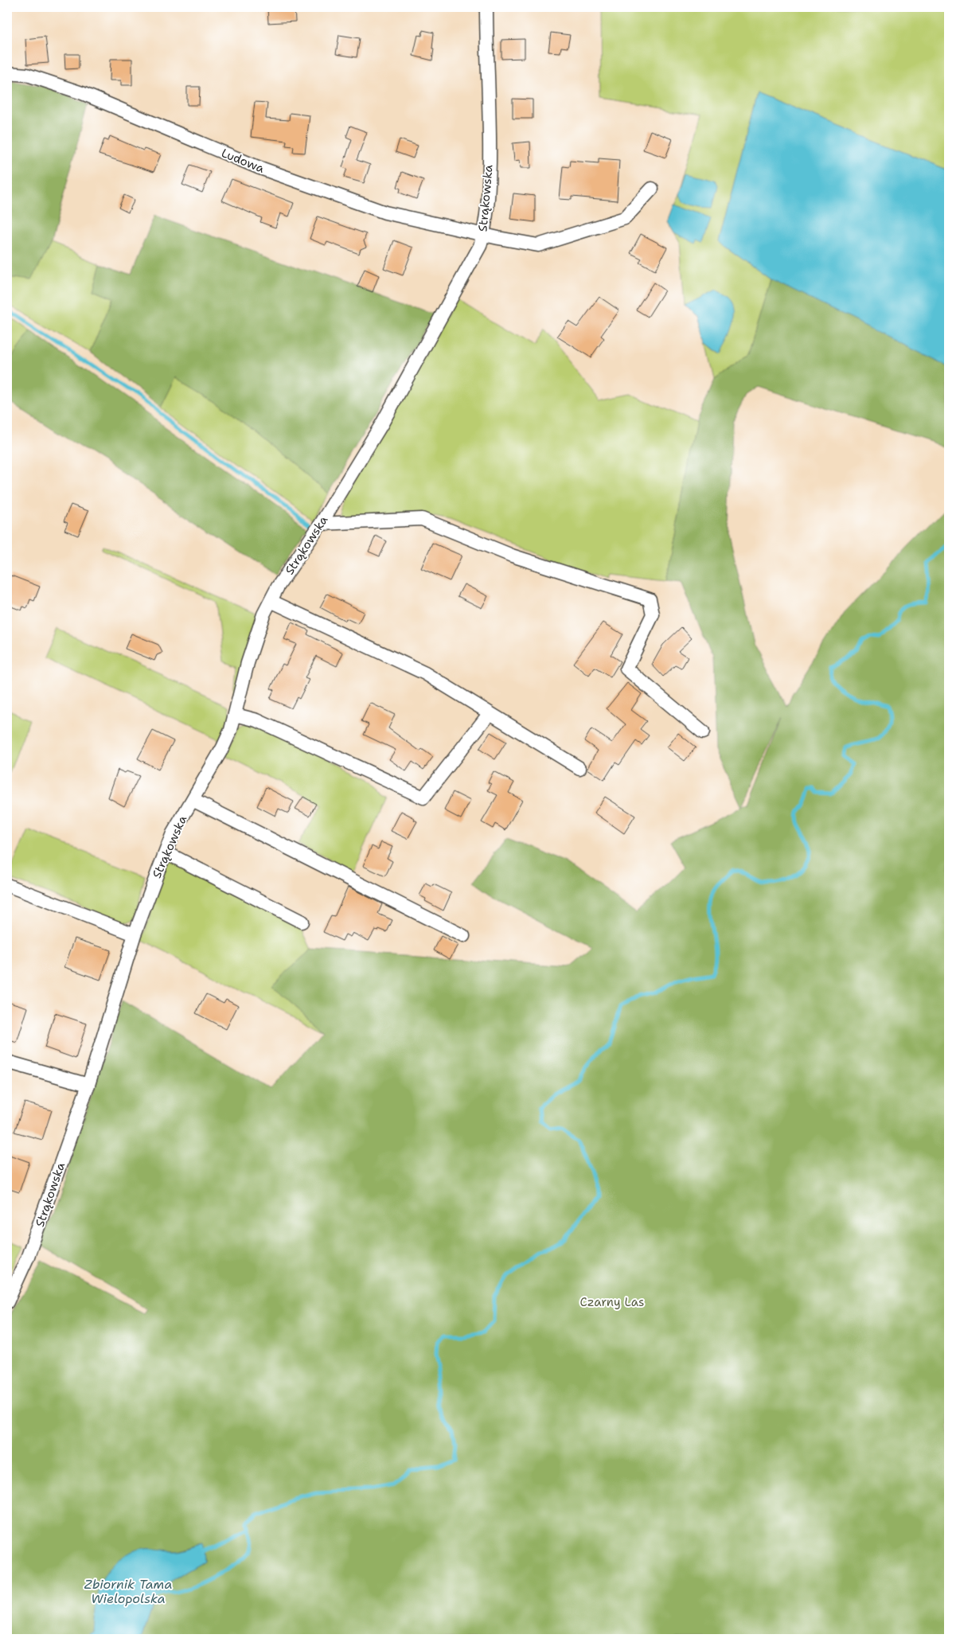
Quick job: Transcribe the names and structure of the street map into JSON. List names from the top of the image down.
{
  "streets": {
    "street": ["Ludowa", "Strąkowska"]
  },
  "crossings": [
    ["Ludowa", "Strąkowska"]
  ],
  "water": ["Zbiornik Tama Wielopolska"],
  "parks": ["Czarny Las"]
}
